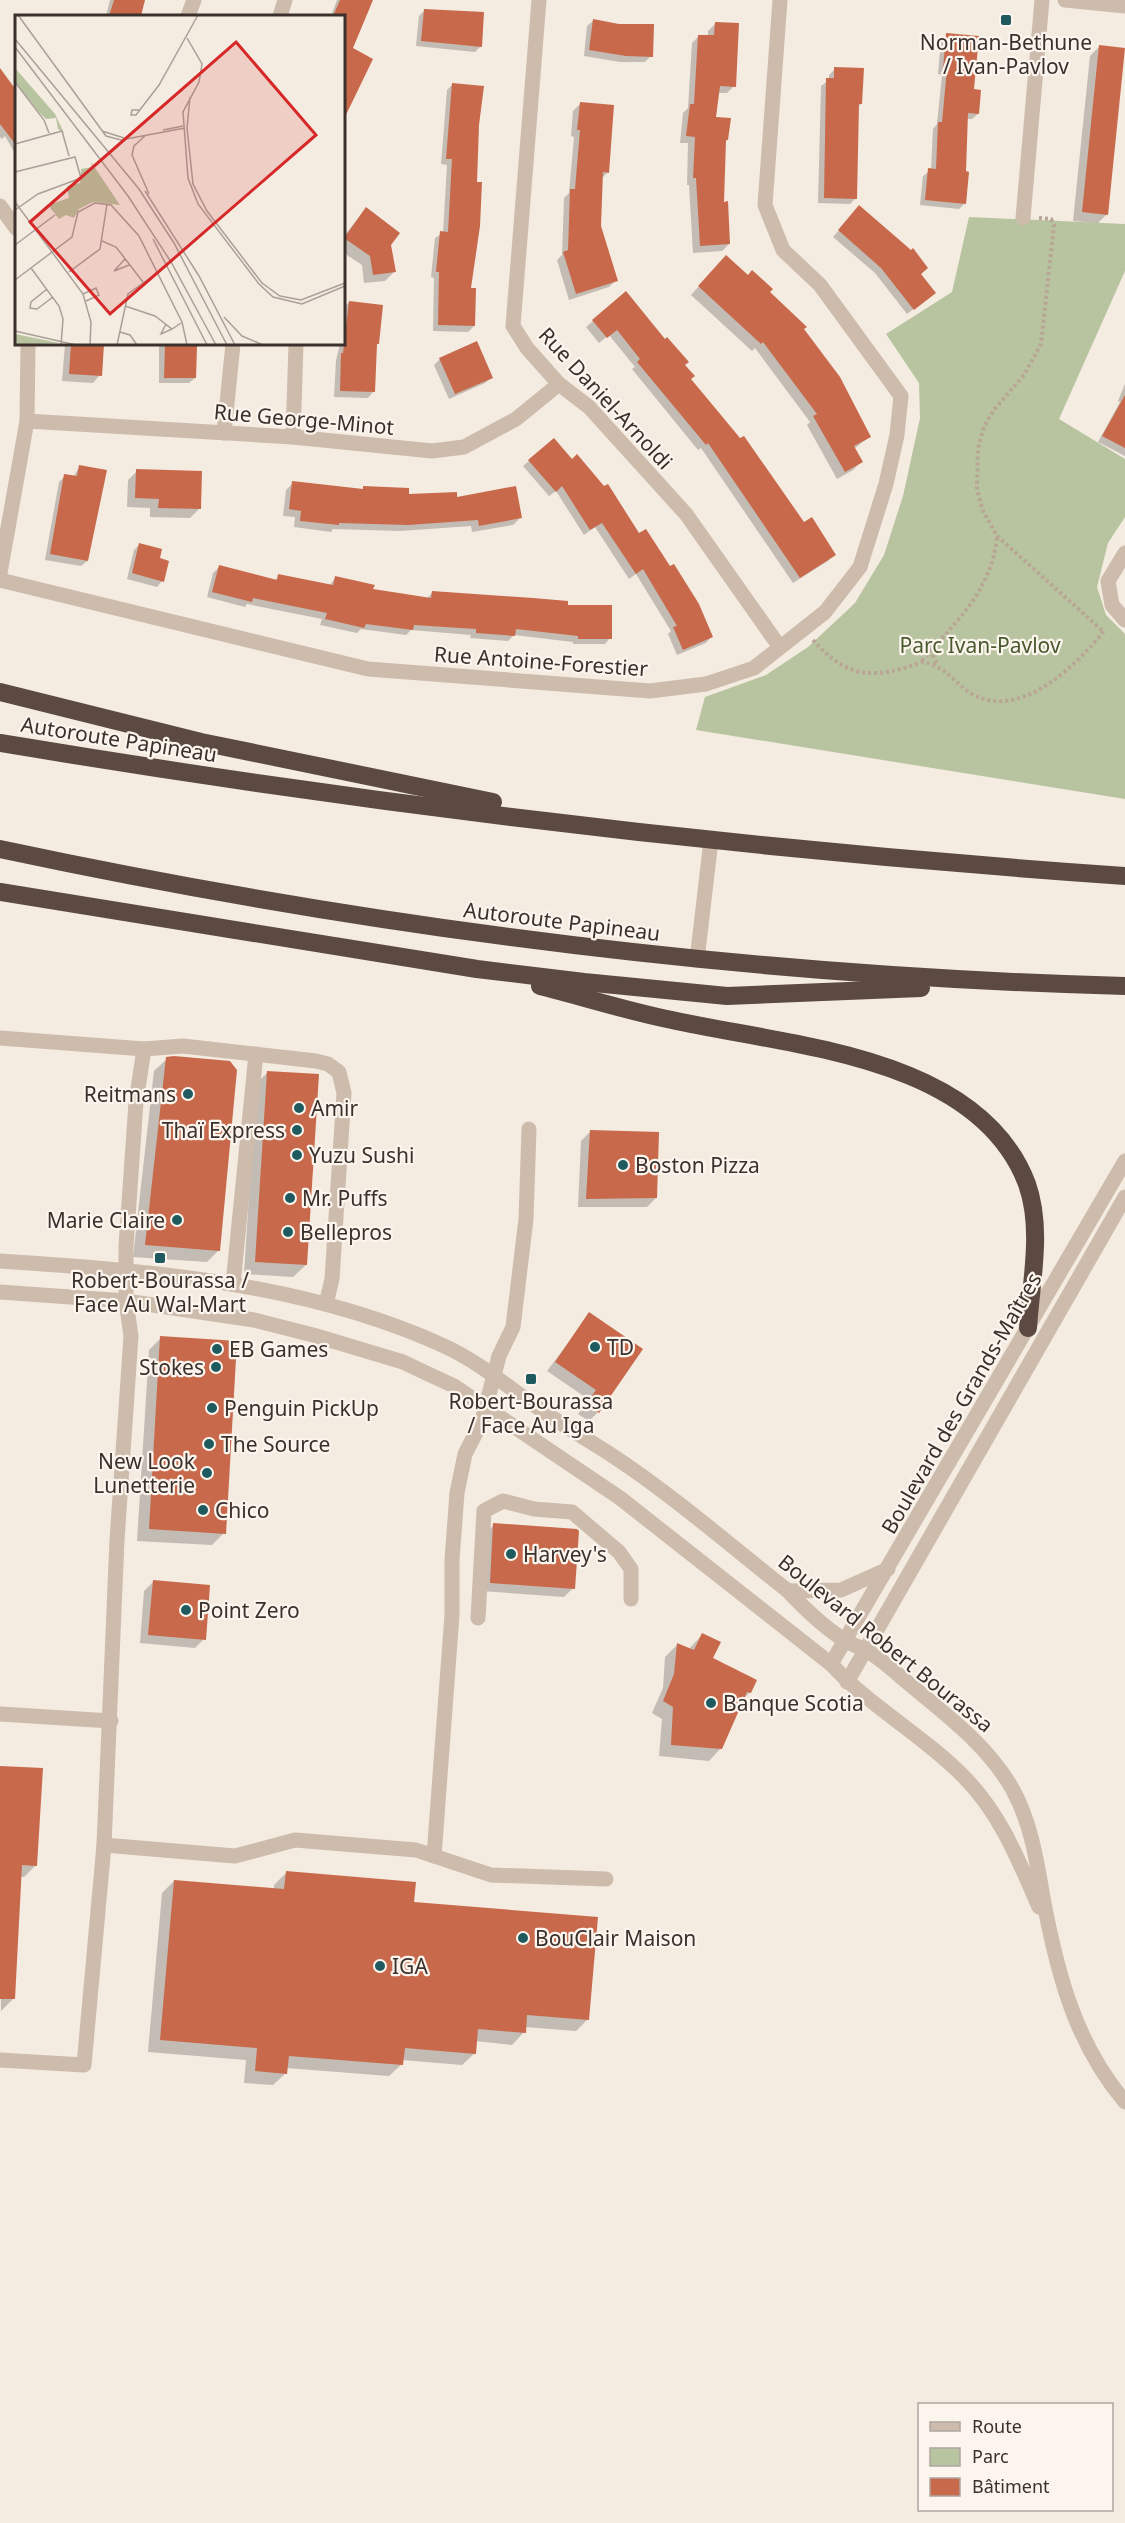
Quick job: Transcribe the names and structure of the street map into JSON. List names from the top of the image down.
{
  "streets": {
    "highway": ["Autoroute Papineau"],
    "street": [
      "Rue Daniel-Arnoldi",
      "Rue George-Minot",
      "Rue Antoine-Forestier",
      "Boulevard des Grands-Maîtres",
      "Boulevard Robert Bourassa"
    ]
  },
  "crossings": [
    ["Rue Daniel-Arnoldi", "Rue George-Minot"],
    ["Rue Daniel-Arnoldi", "Rue Antoine-Forestier"],
    ["Boulevard des Grands-Maîtres", "Boulevard Robert Bourassa"]
  ],
  "parks": ["Parc Ivan-Pavlov"],
  "places": {
    "transit": ["Norman-Bethune / Ivan-Pavlov", "Robert-Bourassa / Face Au Wal-Mart", "Robert-Bourassa / Face Au Iga"],
    "other": [
      "Reitmans",
      "Amir",
      "Thaï Express",
      "Yuzu Sushi",
      "Boston Pizza",
      "Mr. Puffs",
      "Marie Claire",
      "Bellepros",
      "TD",
      "EB Games",
      "Stokes",
      "Penguin PickUp",
      "The Source",
      "New Look Lunetterie",
      "Chico",
      "Harvey's",
      "Point Zero",
      "Banque Scotia",
      "BouClair Maison",
      "IGA"
    ]
  },
  "legend": ["Route", "Parc", "Bâtiment"]
}
